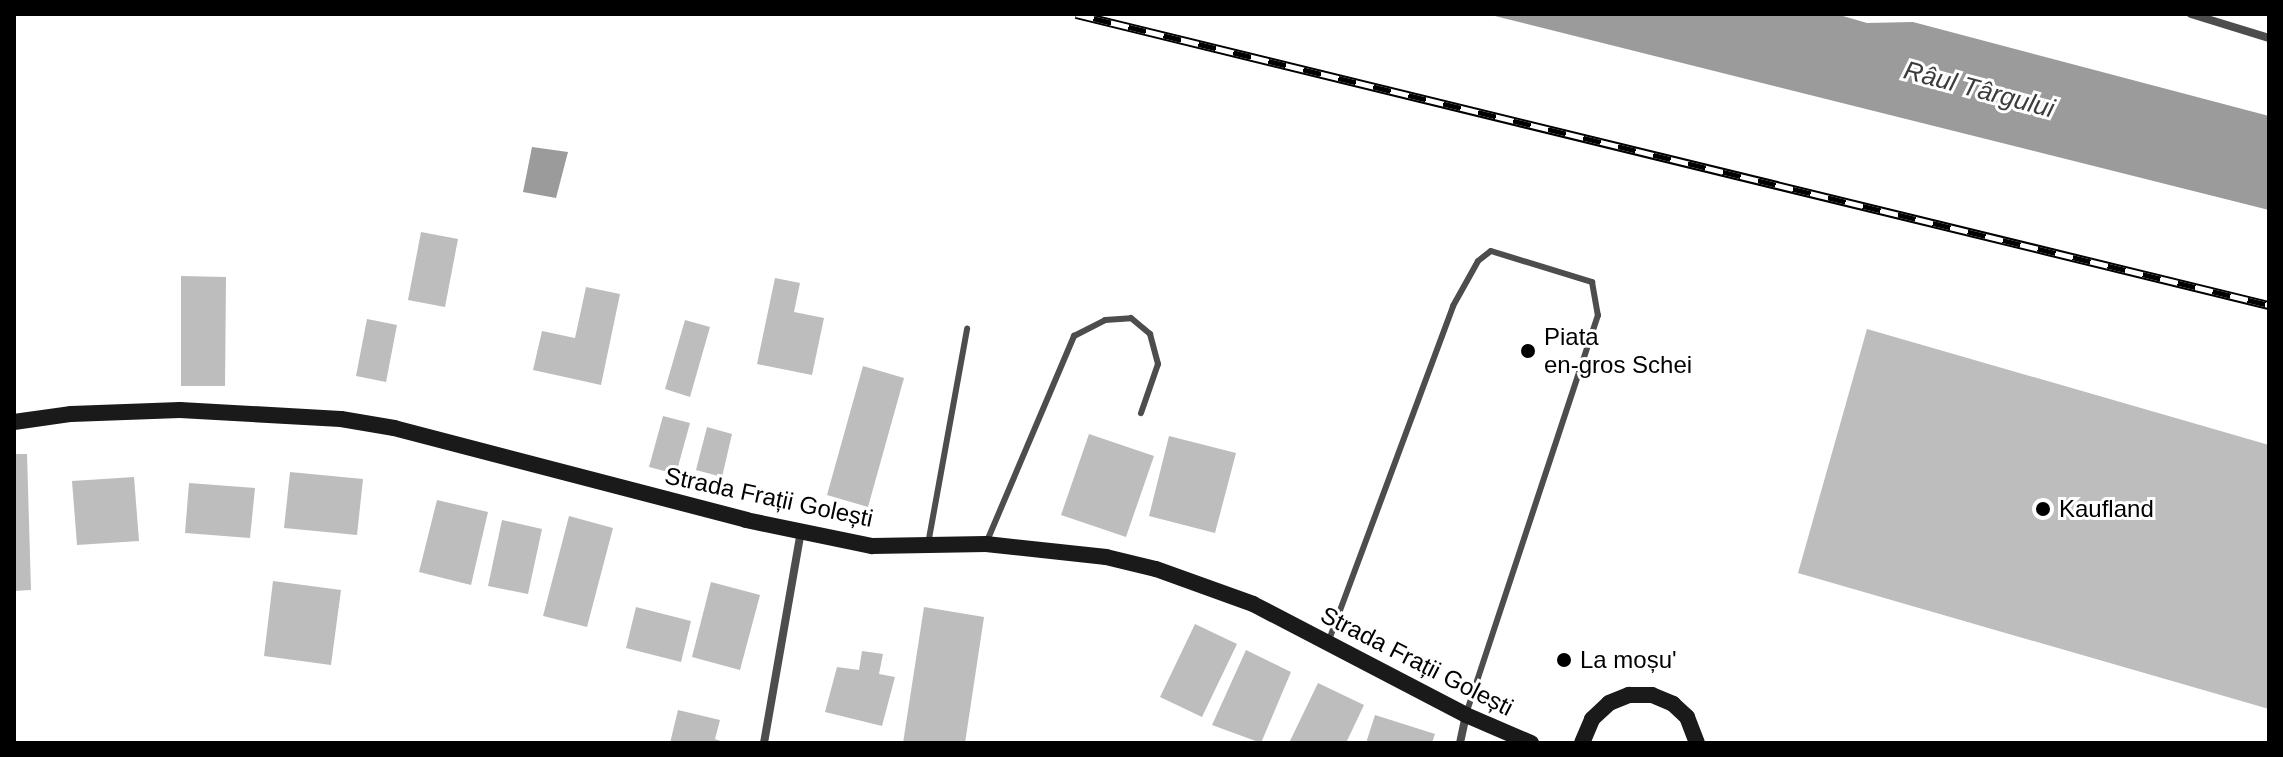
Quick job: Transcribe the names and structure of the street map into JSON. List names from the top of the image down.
{
  "streets": {
    "main road": ["Strada Frații Golești"]
  },
  "water": ["Râul Târgului"],
  "places": ["Piata en-gros Schei", "Kaufland", "La moșu'"]
}
